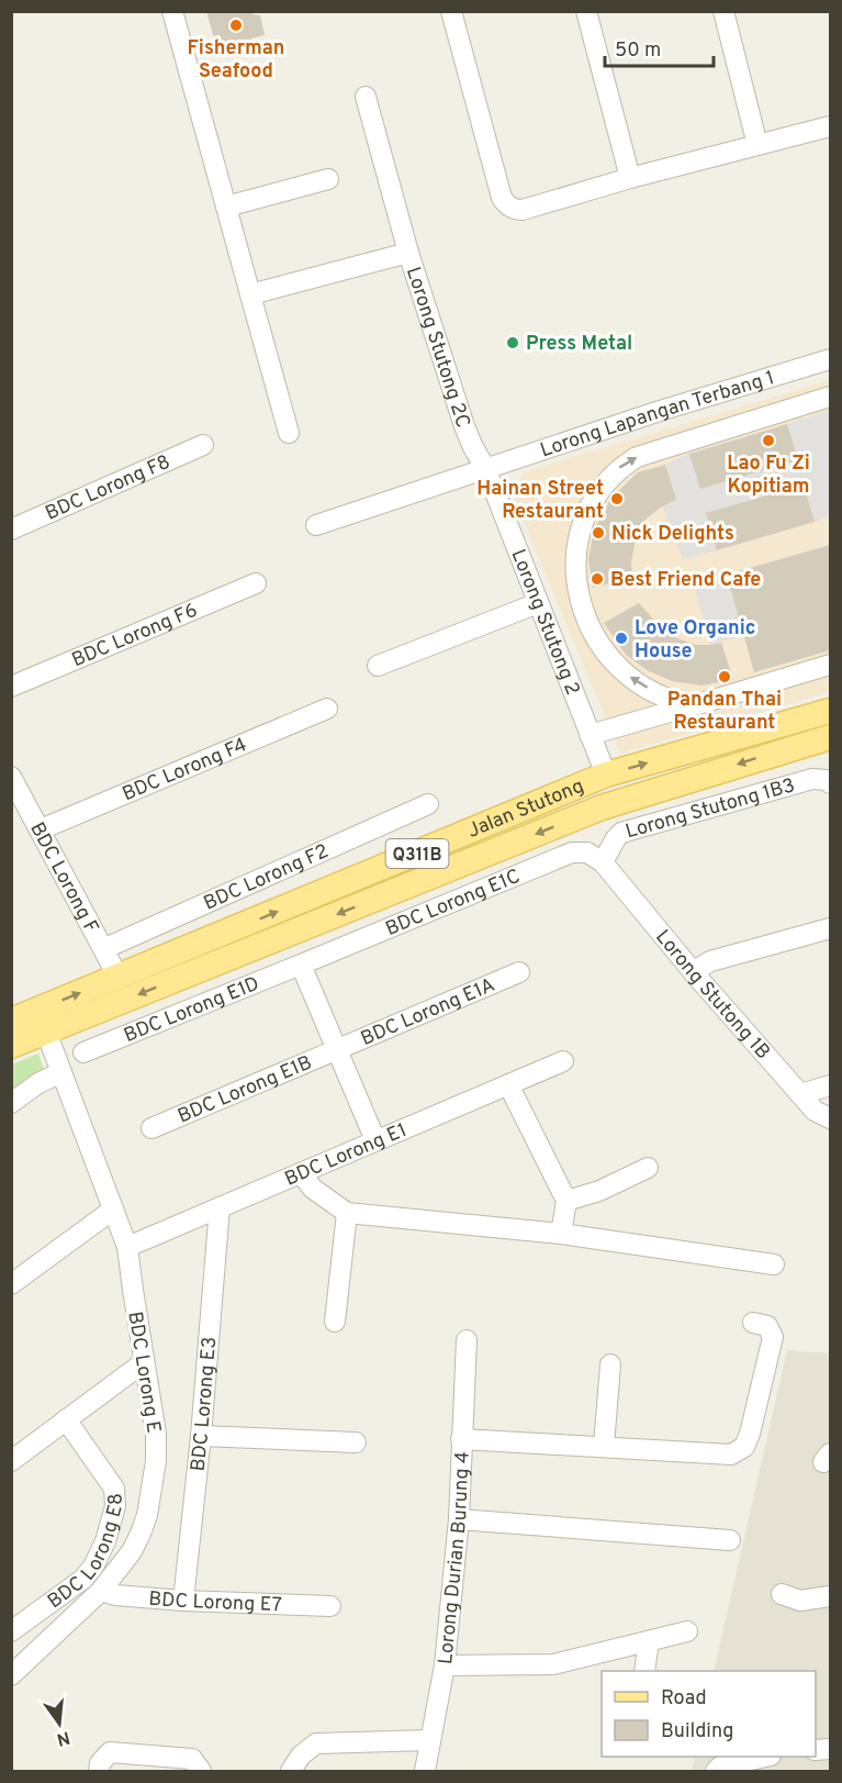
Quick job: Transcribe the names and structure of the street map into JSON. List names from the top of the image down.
{
  "streets": {
    "main road": ["Jalan Stutong", "Q311B"],
    "street": [
      "Lorong Stutong 2C",
      "Lorong Lapangan Terbang 1",
      "BDC Lorong F8",
      "Lorong Stutong 2",
      "BDC Lorong F6",
      "BDC Lorong F4",
      "Lorong Stutong 1B3",
      "BDC Lorong F",
      "BDC Lorong F2",
      "BDC Lorong E1C",
      "Lorong Stutong 1B",
      "BDC Lorong E1D",
      "BDC Lorong E1A",
      "BDC Lorong E1B",
      "BDC Lorong E1",
      "BDC Lorong E",
      "BDC Lorong E3",
      "BDC Lorong E8",
      "Lorong Durian Burung 4",
      "BDC Lorong E7"
    ]
  },
  "crossings": [
    ["Lorong Stutong 2C", "Lorong Lapangan Terbang 1"],
    ["Lorong Stutong 2C", "Lorong Stutong 2"],
    ["Lorong Lapangan Terbang 1", "Lorong Stutong 2"],
    ["Lorong Stutong 2", "Jalan Stutong"],
    ["BDC Lorong F4", "BDC Lorong F"],
    ["Jalan Stutong", "BDC Lorong F"],
    ["Jalan Stutong", "BDC Lorong E"],
    ["Lorong Stutong 1B3", "BDC Lorong E1C"],
    ["Lorong Stutong 1B3", "Lorong Stutong 1B"],
    ["BDC Lorong F", "BDC Lorong F2"],
    ["BDC Lorong E1C", "Lorong Stutong 1B"],
    ["BDC Lorong E1C", "BDC Lorong E1D"],
    ["BDC Lorong E1A", "BDC Lorong E1B"],
    ["BDC Lorong E1", "BDC Lorong E"],
    ["BDC Lorong E1", "BDC Lorong E3"],
    ["BDC Lorong E", "BDC Lorong E7"],
    ["BDC Lorong E3", "BDC Lorong E7"]
  ],
  "places": [
    "Fisherman Seafood",
    "Press Metal",
    "Lao Fu Zi Kopitiam",
    "Hainan Street Restaurant",
    "Nick Delights",
    "Best Friend Cafe",
    "Love Organic House",
    "Pandan Thai Restaurant"
  ],
  "legend": ["Road", "Building"],
  "scale_bar": "50 m",
  "north": "bottom"
}
